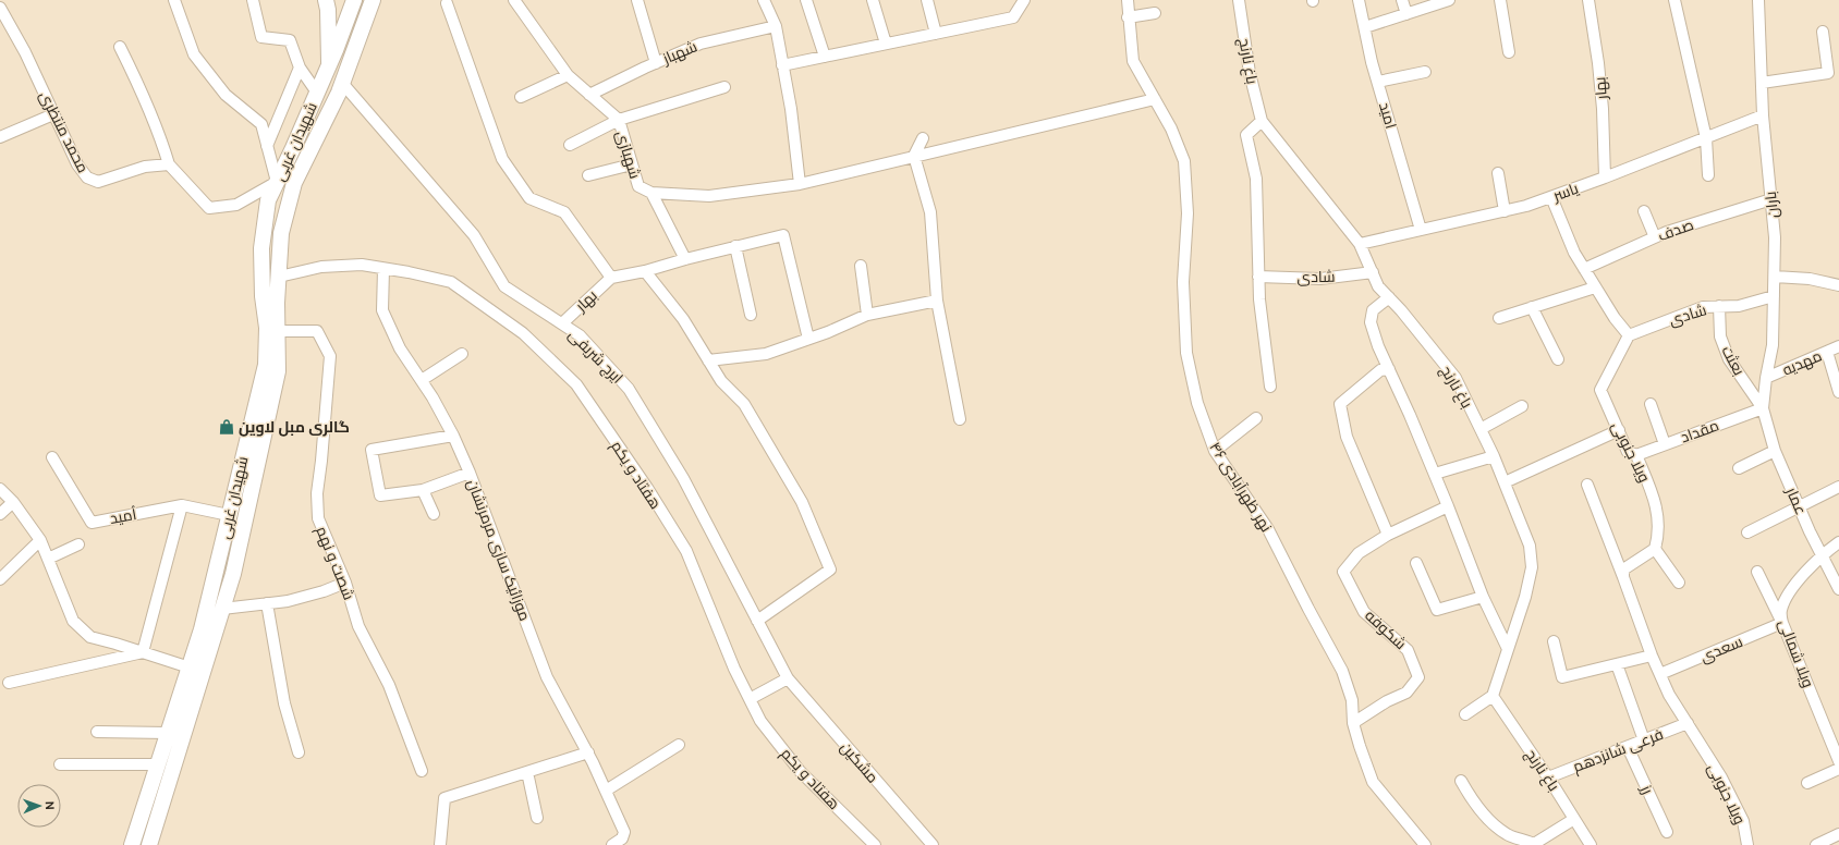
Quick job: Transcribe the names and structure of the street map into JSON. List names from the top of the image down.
{
  "streets": {
    "main road": ["شهیدان غربی"],
    "street": [
      "شهباز",
      "باغ نارنج",
      "بهار",
      "امید",
      "محمد منتظری",
      "شهبازی",
      "یاسر",
      "باران",
      "صدف",
      "شادی",
      "ایرج شریفی",
      "بعثت",
      "مهدیه",
      "مقداد",
      "ویلا جنوبی",
      "هفتاد و یکم",
      "نهر ظهرآبادی ۴۶",
      "عمار",
      "اُمید",
      "موزائیک سازی مرمرنشان",
      "شصت و نهم",
      "شکوفه",
      "سعدی",
      "ویلا شمالی",
      "فرعی شانزدهم",
      "مشکین",
      "رز"
    ]
  },
  "crossings": [
    ["شهباز", "شهبازی"],
    ["باغ نارنج", "یاسر"],
    ["باغ نارنج", "شادی"],
    ["باغ نارنج", "فرعی شانزدهم"],
    ["بهار", "یاسر"],
    ["بهار", "ایرج شریفی"],
    ["امید", "یاسر"],
    ["شهیدان غربی", "ایرج شریفی"],
    ["شهیدان غربی", "هفتاد و یکم"],
    ["شهیدان غربی", "اُمید"],
    ["شهیدان غربی", "شصت و نهم"],
    ["شهبازی", "نهر ظهرآبادی ۴۶"],
    ["یاسر", "باران"],
    ["باران", "صدف"],
    ["باران", "شادی"],
    ["باران", "بعثت"],
    ["باران", "مهدیه"],
    ["باران", "مقداد"],
    ["باران", "عمار"],
    ["شادی", "بعثت"],
    ["شادی", "ویلا جنوبی"],
    ["ایرج شریفی", "مشکین"],
    ["بعثت", "مقداد"],
    ["بعثت", "عمار"],
    ["مقداد", "ویلا جنوبی"],
    ["مقداد", "عمار"],
    ["ویلا جنوبی", "سعدی"],
    ["ویلا جنوبی", "فرعی شانزدهم"],
    ["هفتاد و یکم", "موزائیک سازی مرمرنشان"],
    ["نهر ظهرآبادی ۴۶", "شکوفه"],
    ["عمار", "ویلا شمالی"],
    ["سعدی", "ویلا شمالی"],
    ["فرعی شانزدهم", "رز"]
  ],
  "places": {
    "shop": ["گالری مبل لاوین"]
  },
  "north": "right"
}
